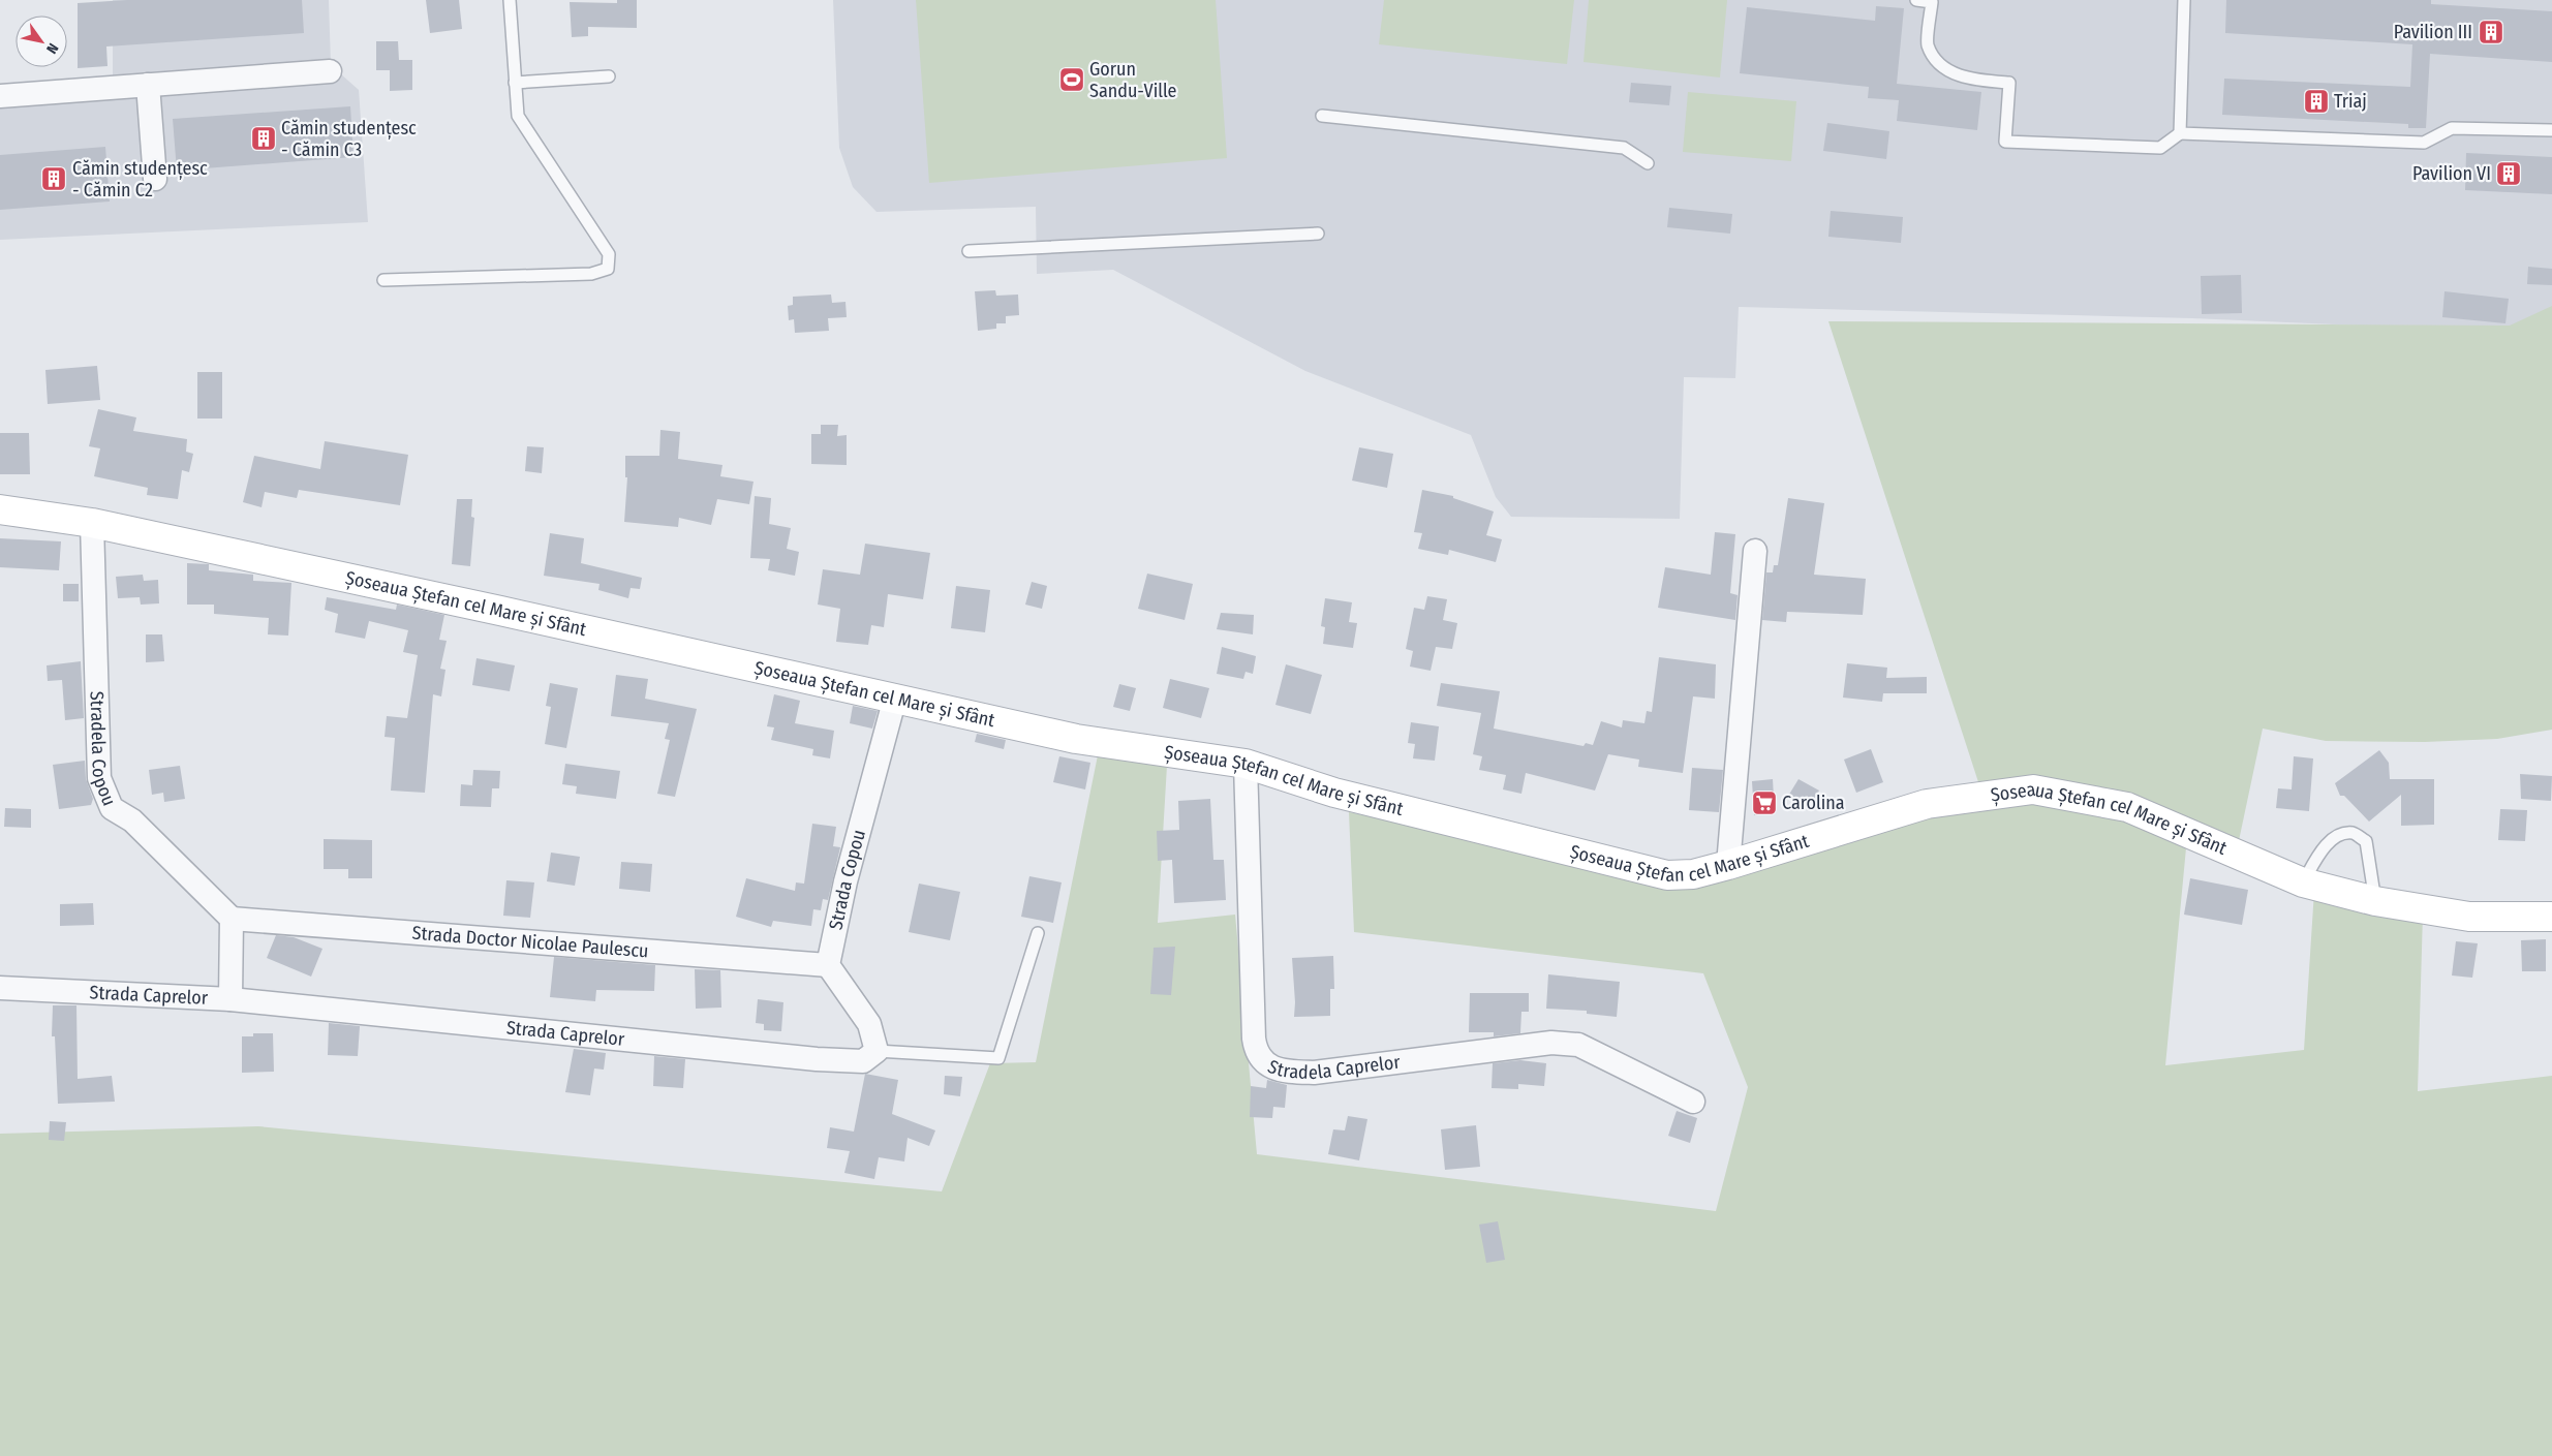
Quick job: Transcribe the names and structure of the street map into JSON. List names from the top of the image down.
{
  "streets": {
    "street": [
      "Șoseaua Ștefan cel Mare și Sfânt",
      "Stradela Copou",
      "Strada Copou",
      "Strada Doctor Nicolae Paulescu",
      "Strada Caprelor",
      "Stradela Caprelor"
    ]
  },
  "crossings": [
    ["Șoseaua Ștefan cel Mare și Sfânt", "Stradela Copou"],
    ["Șoseaua Ștefan cel Mare și Sfânt", "Strada Copou"],
    ["Șoseaua Ștefan cel Mare și Sfânt", "Stradela Caprelor"],
    ["Stradela Copou", "Strada Doctor Nicolae Paulescu"],
    ["Strada Copou", "Strada Doctor Nicolae Paulescu"]
  ],
  "places": {
    "building": [
      "Pavilion III",
      "Triaj",
      "Cămin studențesc - Cămin C3",
      "Pavilion VI",
      "Cămin studențesc - Cămin C2"
    ],
    "sports": ["Gorun Sandu-Ville"],
    "supermarket": ["Carolina"]
  },
  "north": "bottom right"
}
